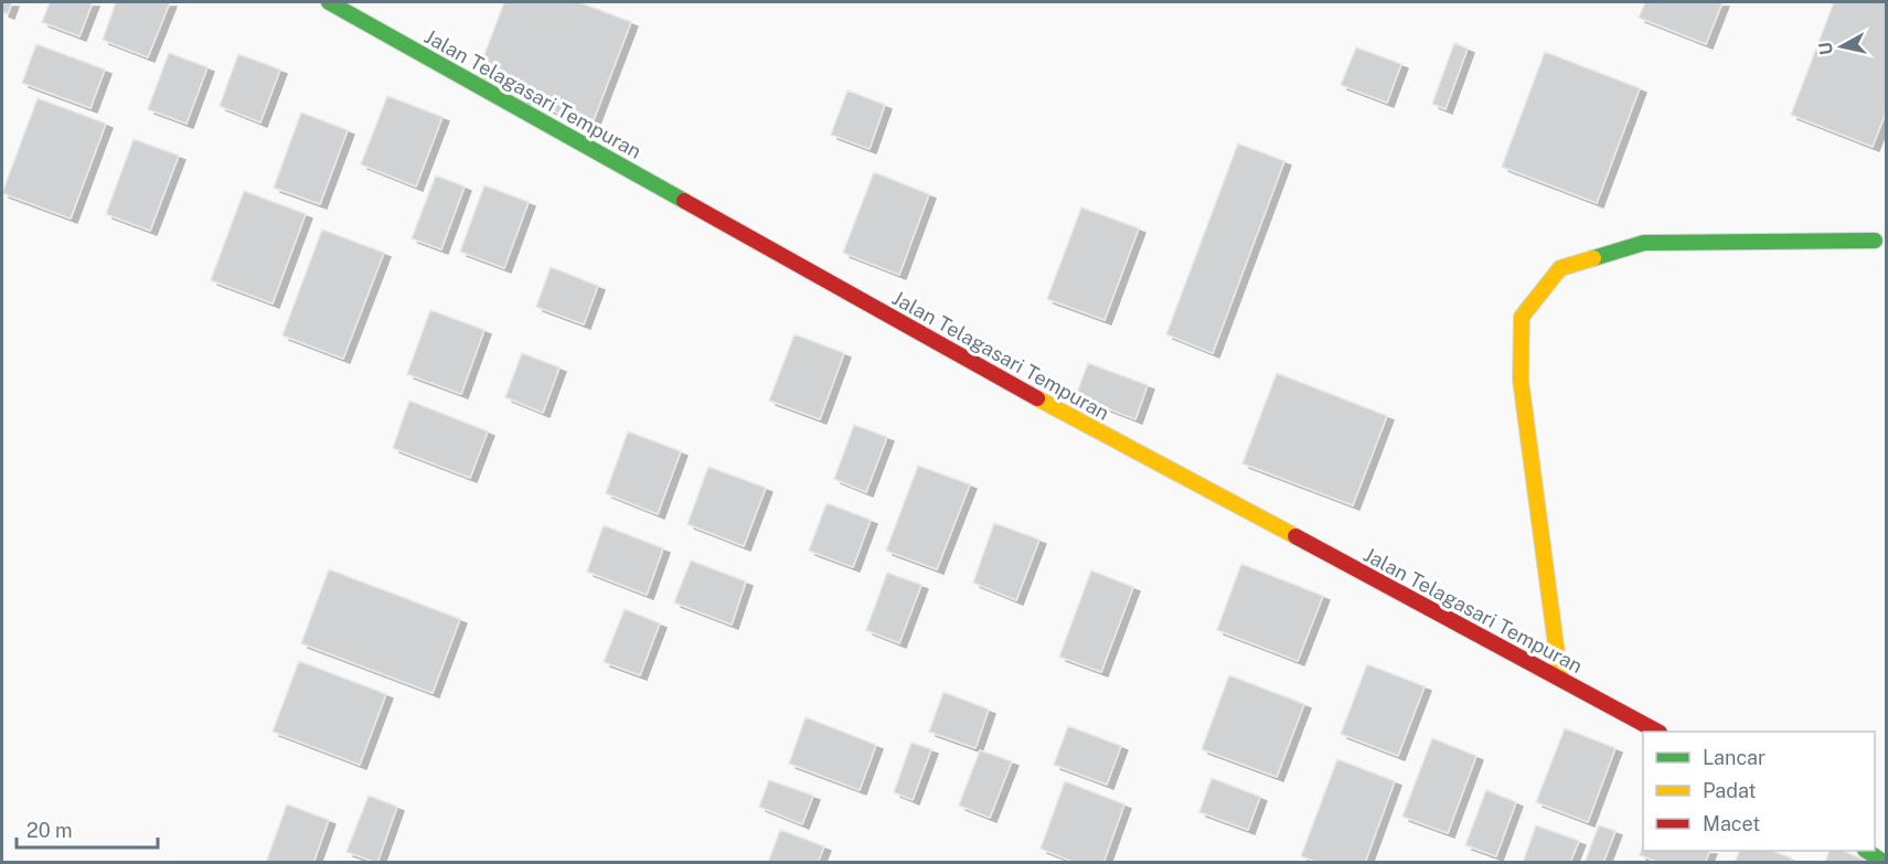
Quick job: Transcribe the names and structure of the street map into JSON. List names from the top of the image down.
{
  "streets": {
    "street": ["Jalan Telagasari Tempuran"]
  },
  "legend": ["Lancar", "Padat", "Macet"],
  "scale_bar": "20 m",
  "north": "left"
}
